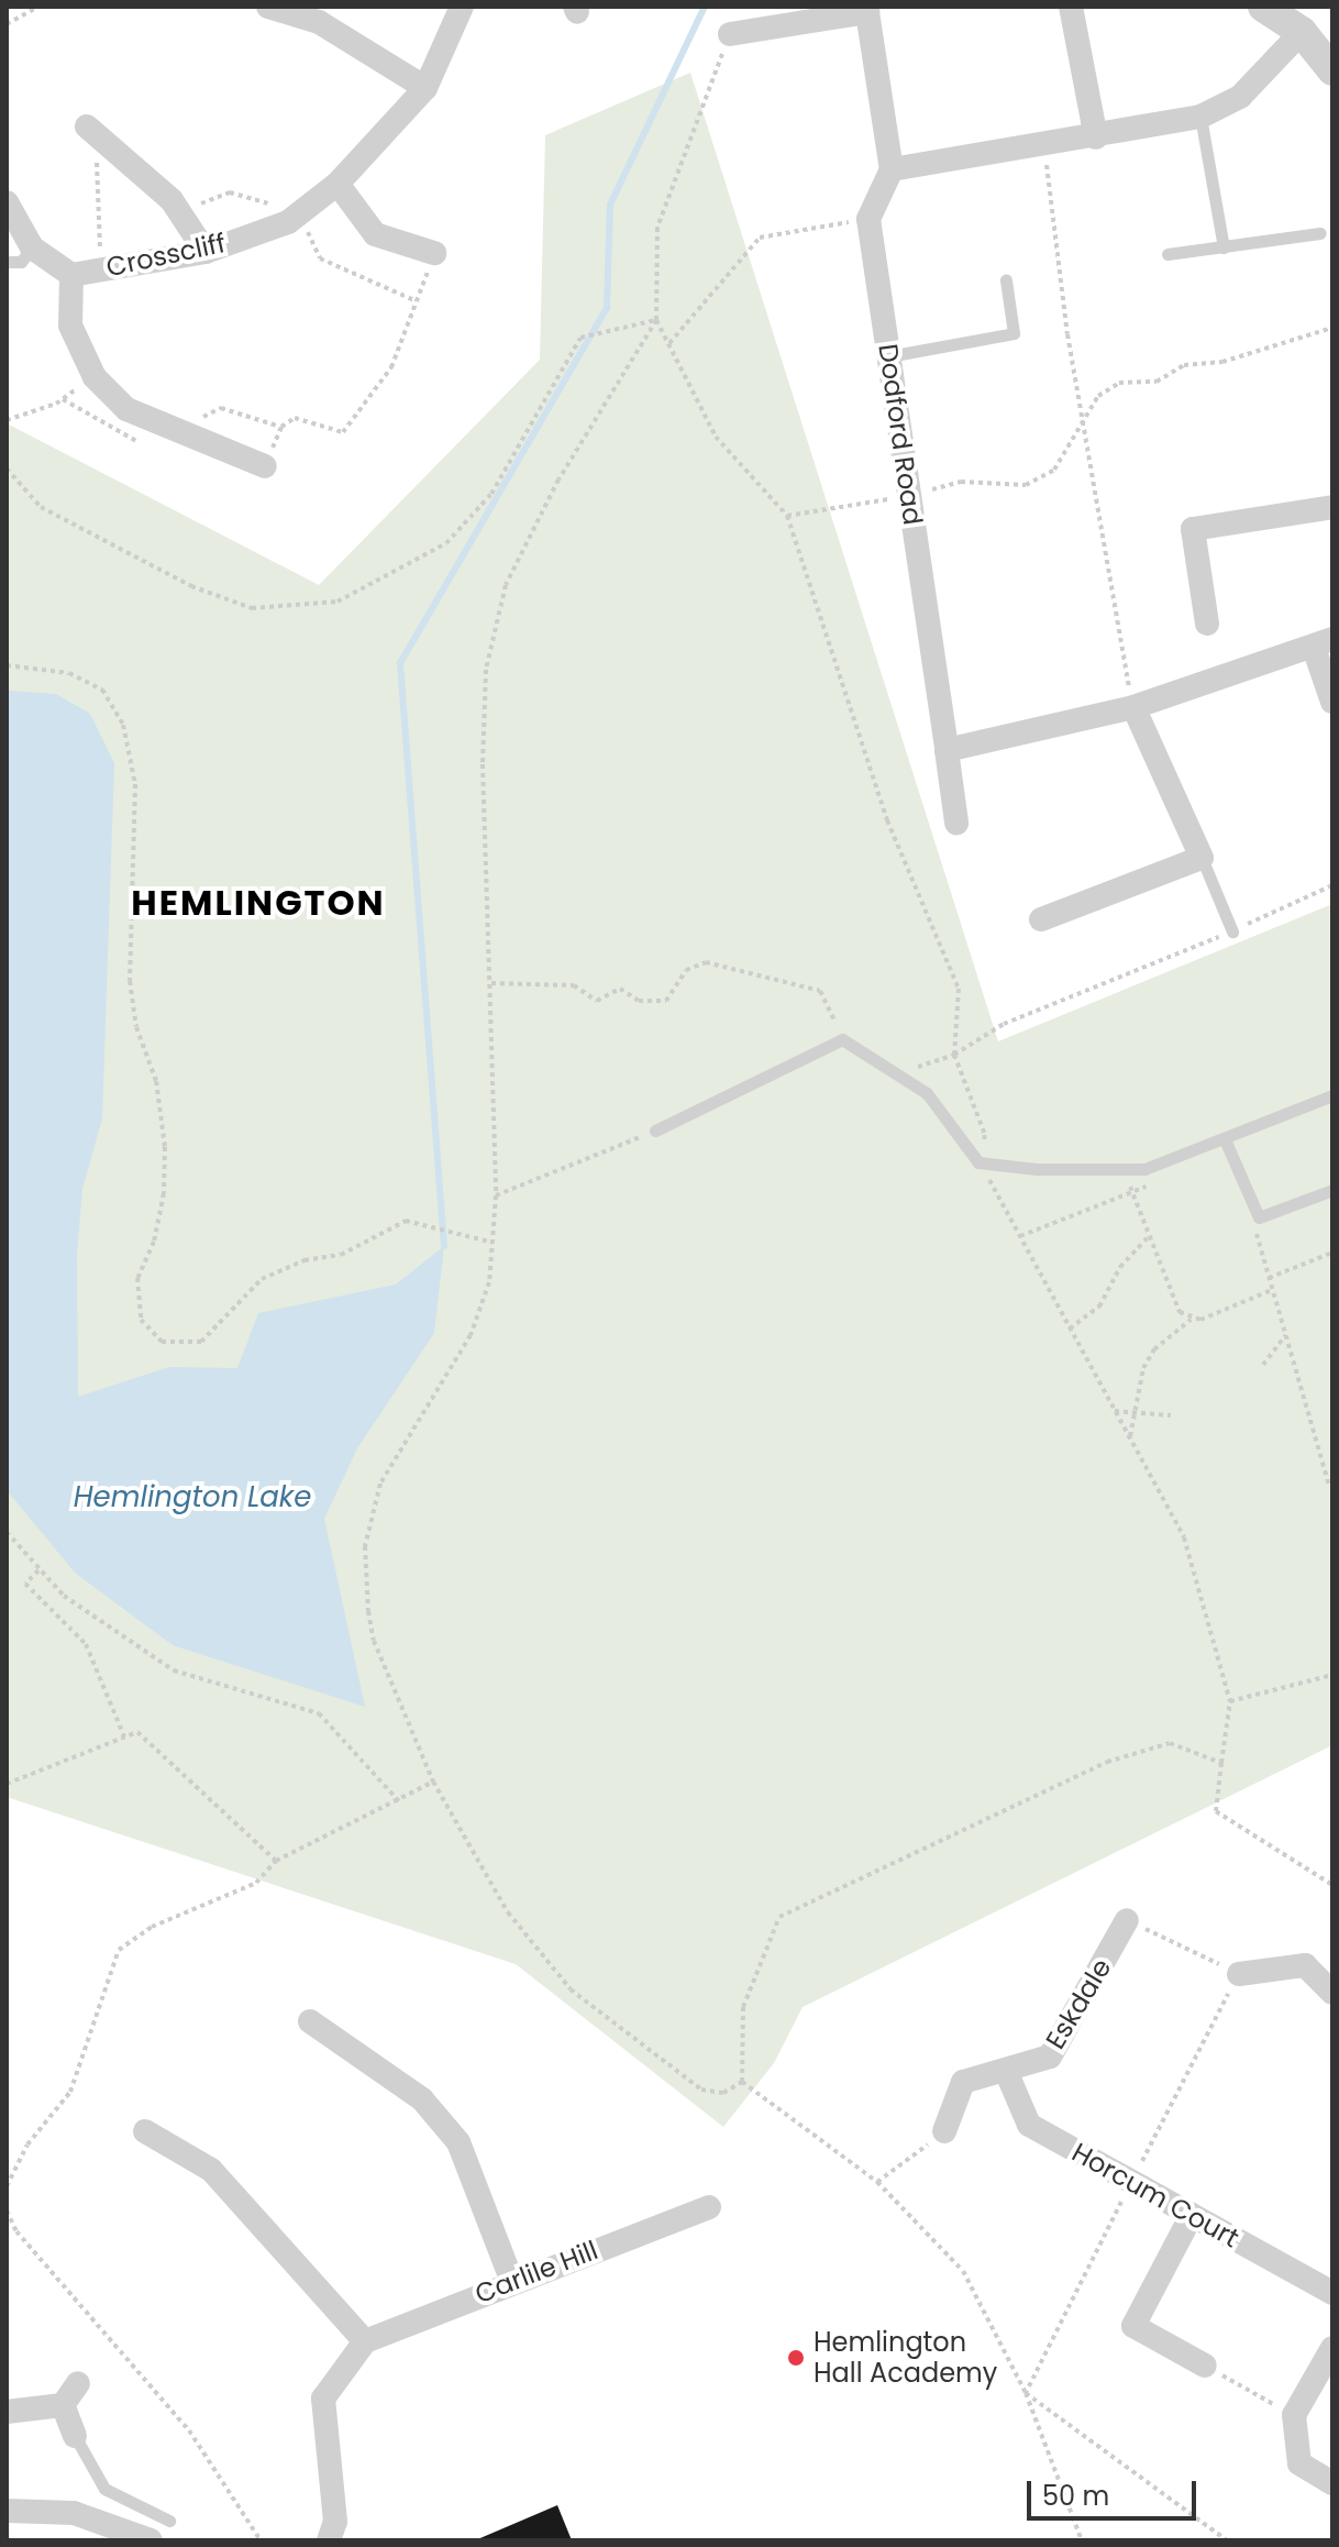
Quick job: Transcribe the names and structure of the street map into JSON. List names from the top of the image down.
{
  "streets": {
    "street": [
      "Crosscliff",
      "Dodford Road",
      "Eskdale",
      "Horcum Court",
      "Carlile Hill"
    ]
  },
  "crossings": [
    ["Eskdale", "Horcum Court"]
  ],
  "districts": ["HEMLINGTON"],
  "water": ["Hemlington Lake"],
  "places": ["Hemlington Hall Academy"],
  "scale_bar": "50 m"
}
